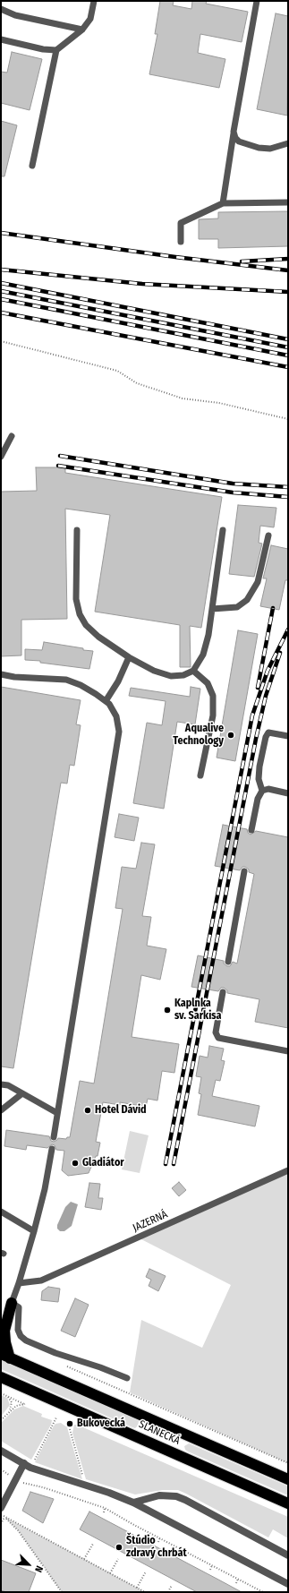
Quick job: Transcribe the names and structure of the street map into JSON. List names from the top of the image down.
{
  "streets": {
    "highway": ["SLANECKÁ"],
    "lane": ["JAZERNÁ"]
  },
  "places": [
    "Aqualive Technology",
    "Kaplnka sv. Sarkisa",
    "Hotel Dávid",
    "Gladiátor",
    "Bukovecká",
    "Štúdio zdravý chrbát"
  ],
  "north": "bottom right"
}
